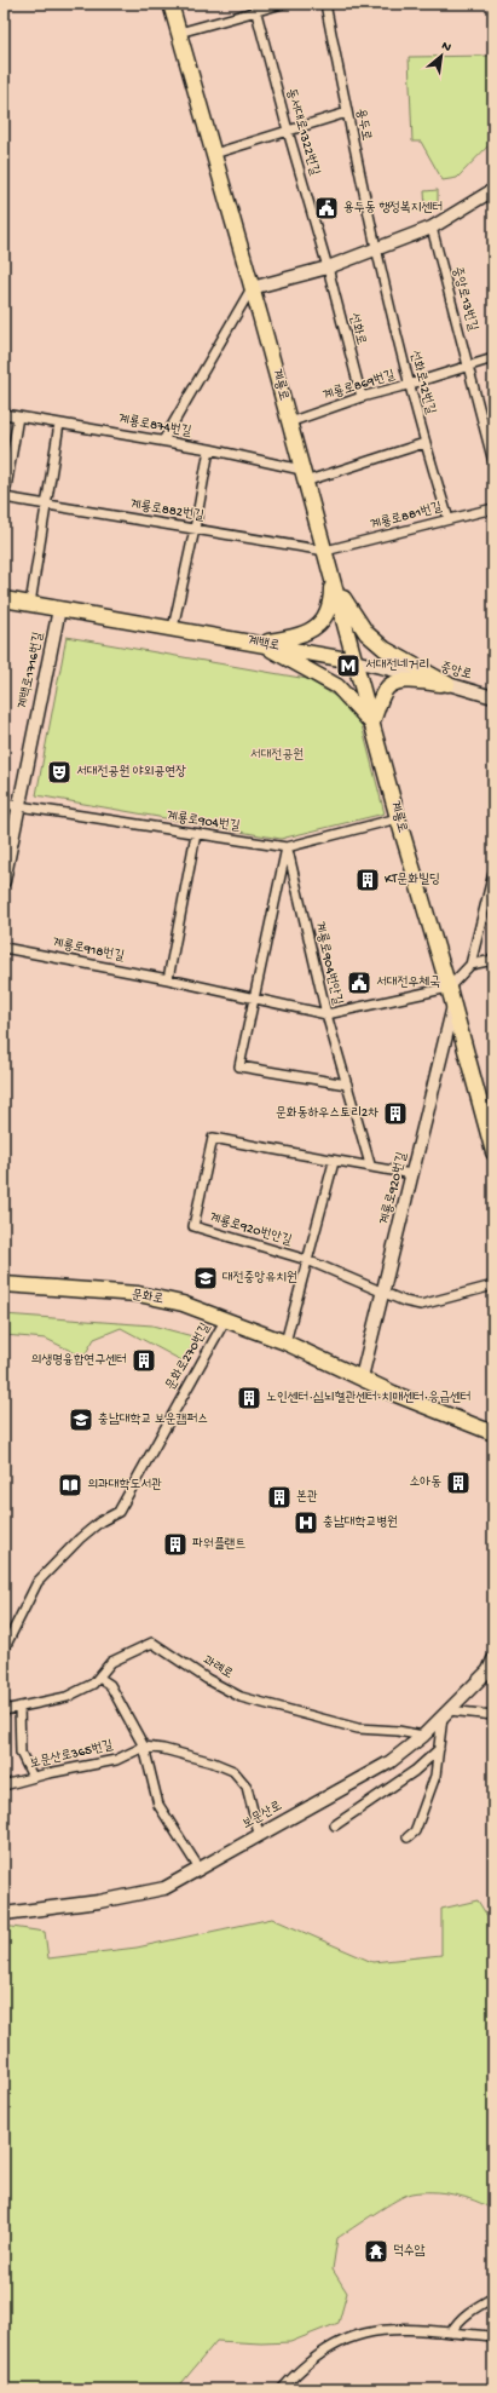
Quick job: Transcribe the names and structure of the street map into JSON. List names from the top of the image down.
{
  "streets": {
    "main road": [
      "계룡로",
      "계백로",
      "계백로1716번길",
      "중앙로",
      "계룡로920번길",
      "문화로",
      "보문산로"
    ],
    "street": [
      "용두로",
      "동서대로1322번길",
      "중앙로13번길",
      "선화로",
      "선화로12번길",
      "계룡로869번길",
      "계룡로874번길",
      "계룡로882번길",
      "계룡로881번길",
      "계룡로904번길",
      "계룡로918번길",
      "계룡로904번안길",
      "계룡로920번안길",
      "문화로270번길",
      "과례로",
      "보문산로365번길"
    ]
  },
  "crossings": [
    ["용두로", "선화로12번길"],
    ["동서대로1322번길", "선화로"],
    ["중앙로13번길", "계룡로869번길"],
    ["선화로", "계룡로869번길"],
    ["선화로12번길", "계룡로869번길"],
    ["선화로12번길", "계룡로881번길"],
    ["계룡로", "계룡로869번길"],
    ["계룡로", "계룡로874번길"],
    ["계룡로", "계룡로882번길"],
    ["계룡로", "계룡로881번길"],
    ["계룡로", "계백로"],
    ["계룡로", "중앙로"],
    ["계룡로", "계룡로904번길"],
    ["계룡로", "계룡로918번길"],
    ["계룡로", "계룡로920번길"],
    ["계룡로882번길", "계룡로881번길"],
    ["계백로", "계백로1716번길"],
    ["계백로", "중앙로"],
    ["계백로1716번길", "계룡로904번길"],
    ["계룡로904번길", "계룡로904번안길"],
    ["계룡로918번길", "계룡로904번안길"],
    ["계룡로904번안길", "계룡로920번안길"],
    ["계룡로920번길", "계룡로920번안길"],
    ["계룡로920번길", "문화로"],
    ["문화로", "문화로270번길"],
    ["과례로", "보문산로"]
  ],
  "parks": ["서대전공원"],
  "places": {
    "public building": ["용두동 행정복지센터", "서대전우체국"],
    "metro station": ["서대전네거리"],
    "theatre": ["서대전공원 야외공연장"],
    "building": [
      "KT문화빌딩",
      "문화동하우스토리2차",
      "의생명융합연구센터",
      "노인센터·심뇌혈관센터·치매센터·응급센터",
      "소아동",
      "본관",
      "파워플랜트"
    ],
    "school or university": ["대전중앙유치원", "충남대학교 보운캠퍼스"],
    "library": ["의과대학도서관"],
    "hospital": ["충남대학교병원"],
    "temple": ["덕수암"]
  },
  "north": "top right"
}
